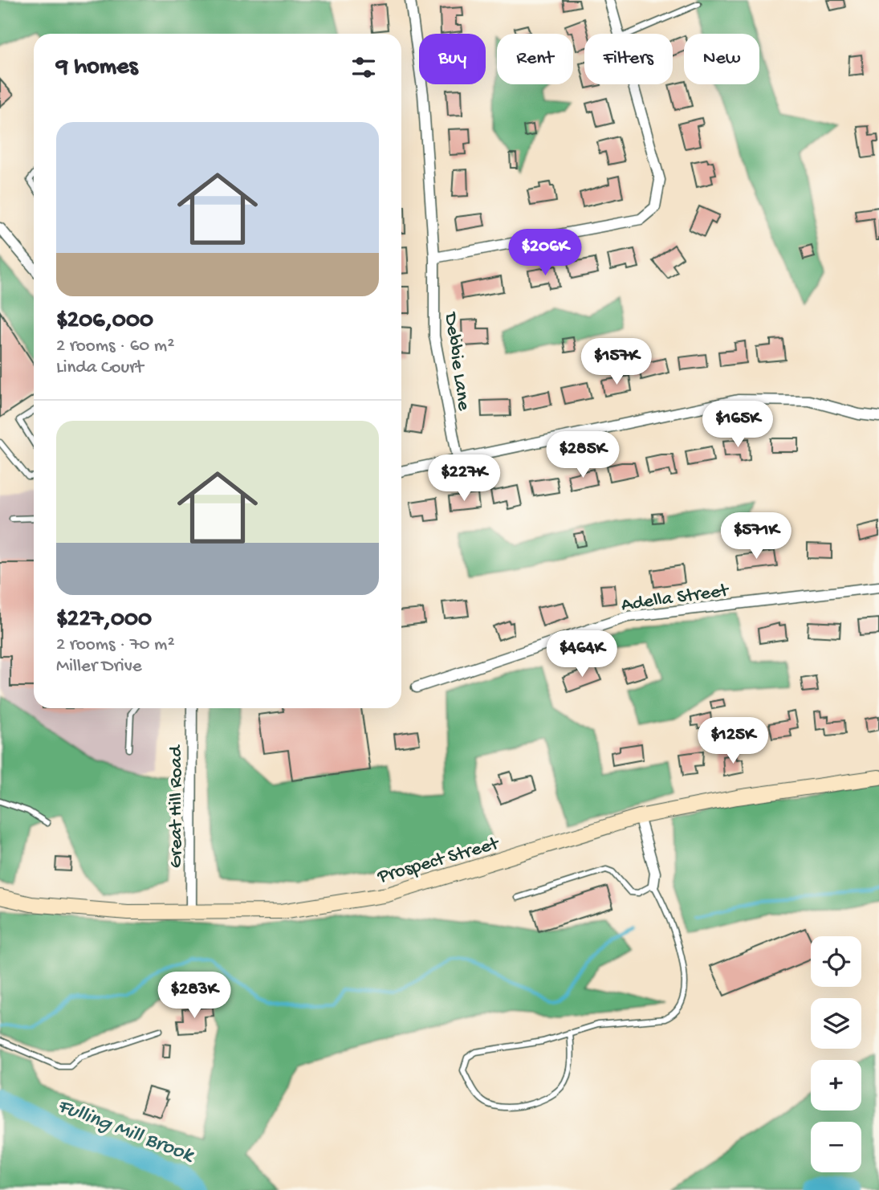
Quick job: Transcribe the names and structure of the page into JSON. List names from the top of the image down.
{
  "streets": {
    "main road": ["Prospect Street"],
    "street": ["Debbie Lane", "Adella Street", "Great Hill Road"]
  },
  "crossings": [
    ["Great Hill Road", "Prospect Street"]
  ],
  "water": ["Fulling Mill Brook"],
  "page": {
    "chip": [
      "Buy",
      "Rent",
      "Filters",
      "New"
    ],
    "heading": "9 homes",
    "list": [
      {
        "name": "$206,000",
        "note": "2 rooms · 60 m² · Linda Court"
      },
      {
        "name": "$227,000",
        "note": "2 rooms · 70 m² · Miller Drive"
      }
    ],
    "price": [
      "$206K",
      "$157K",
      "$165K",
      "$285K",
      "$227K",
      "$571K",
      "$464K",
      "$125K",
      "$283K"
    ],
    "map_buttons": ["+", "−"]
  }
}
